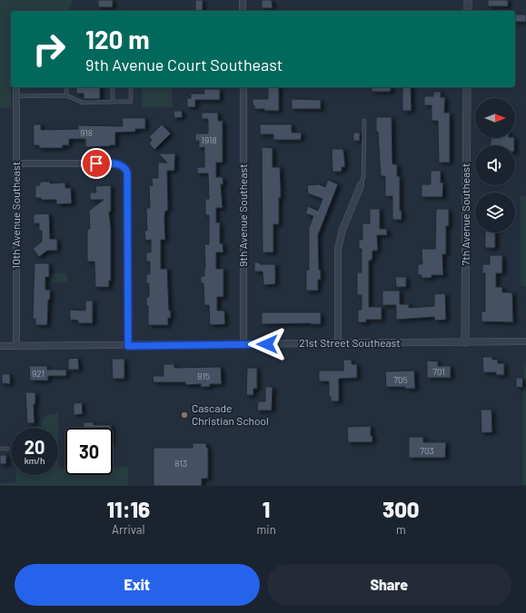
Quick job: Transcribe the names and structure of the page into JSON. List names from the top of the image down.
{
  "streets": {
    "street": [
      "7th Avenue Southeast",
      "10th Avenue Southeast",
      "9th Avenue Southeast",
      "21st Street Southeast"
    ]
  },
  "crossings": [
    ["7th Avenue Southeast", "21st Street Southeast"],
    ["10th Avenue Southeast", "21st Street Southeast"],
    ["9th Avenue Southeast", "21st Street Southeast"]
  ],
  "places": ["Cascade Christian School"],
  "house_numbers": [
    "918",
    "1918",
    "701",
    "921",
    "815",
    "705",
    "703",
    "813"
  ],
  "north": "right",
  "page": {
    "turn": ["120 m", "9th Avenue Court Southeast"],
    "speed": "20 km/h",
    "limit": "30",
    "eta": [
      "11:16",
      "Arrival",
      "1",
      "min",
      "300",
      "m"
    ],
    "buttons": ["Exit", "Share"]
  }
}
